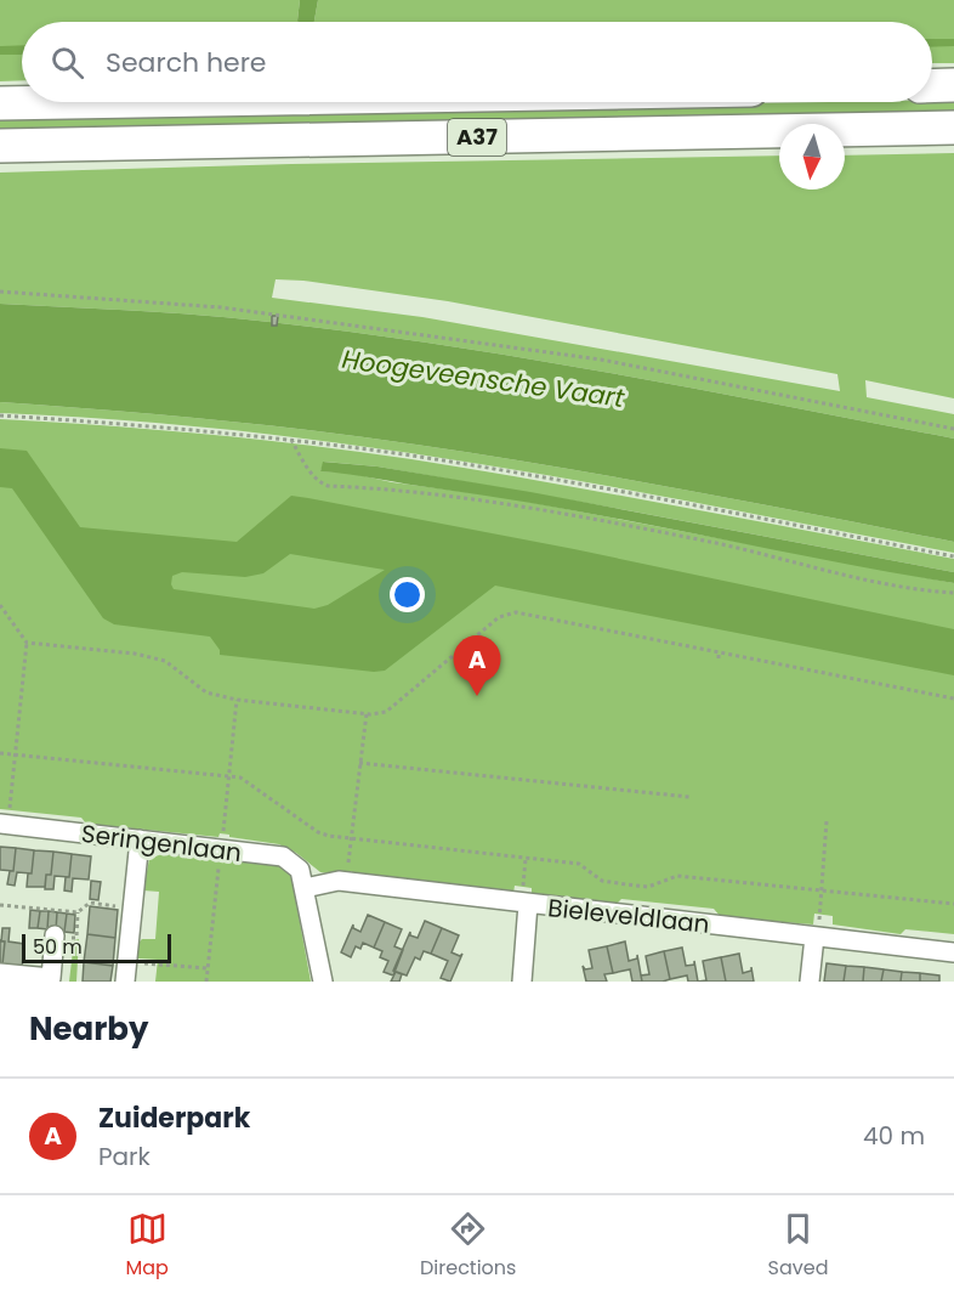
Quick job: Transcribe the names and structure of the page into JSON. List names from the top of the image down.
{
  "streets": {
    "highway": ["A37"],
    "street": ["Seringenlaan", "Bieleveldlaan"]
  },
  "crossings": [
    ["Seringenlaan", "Bieleveldlaan"]
  ],
  "water": ["Hoogeveensche Vaart"],
  "scale_bar": "50 m",
  "north": "bottom",
  "page": {
    "search": "Search here",
    "pins": "A",
    "scale": "50 m",
    "heading": "Nearby",
    "list": [
      {
        "mark": "A",
        "name": "Zuiderpark",
        "note": "Park",
        "value": "40 m"
      }
    ],
    "nav": ["Map", "Directions", "Saved"]
  }
}
